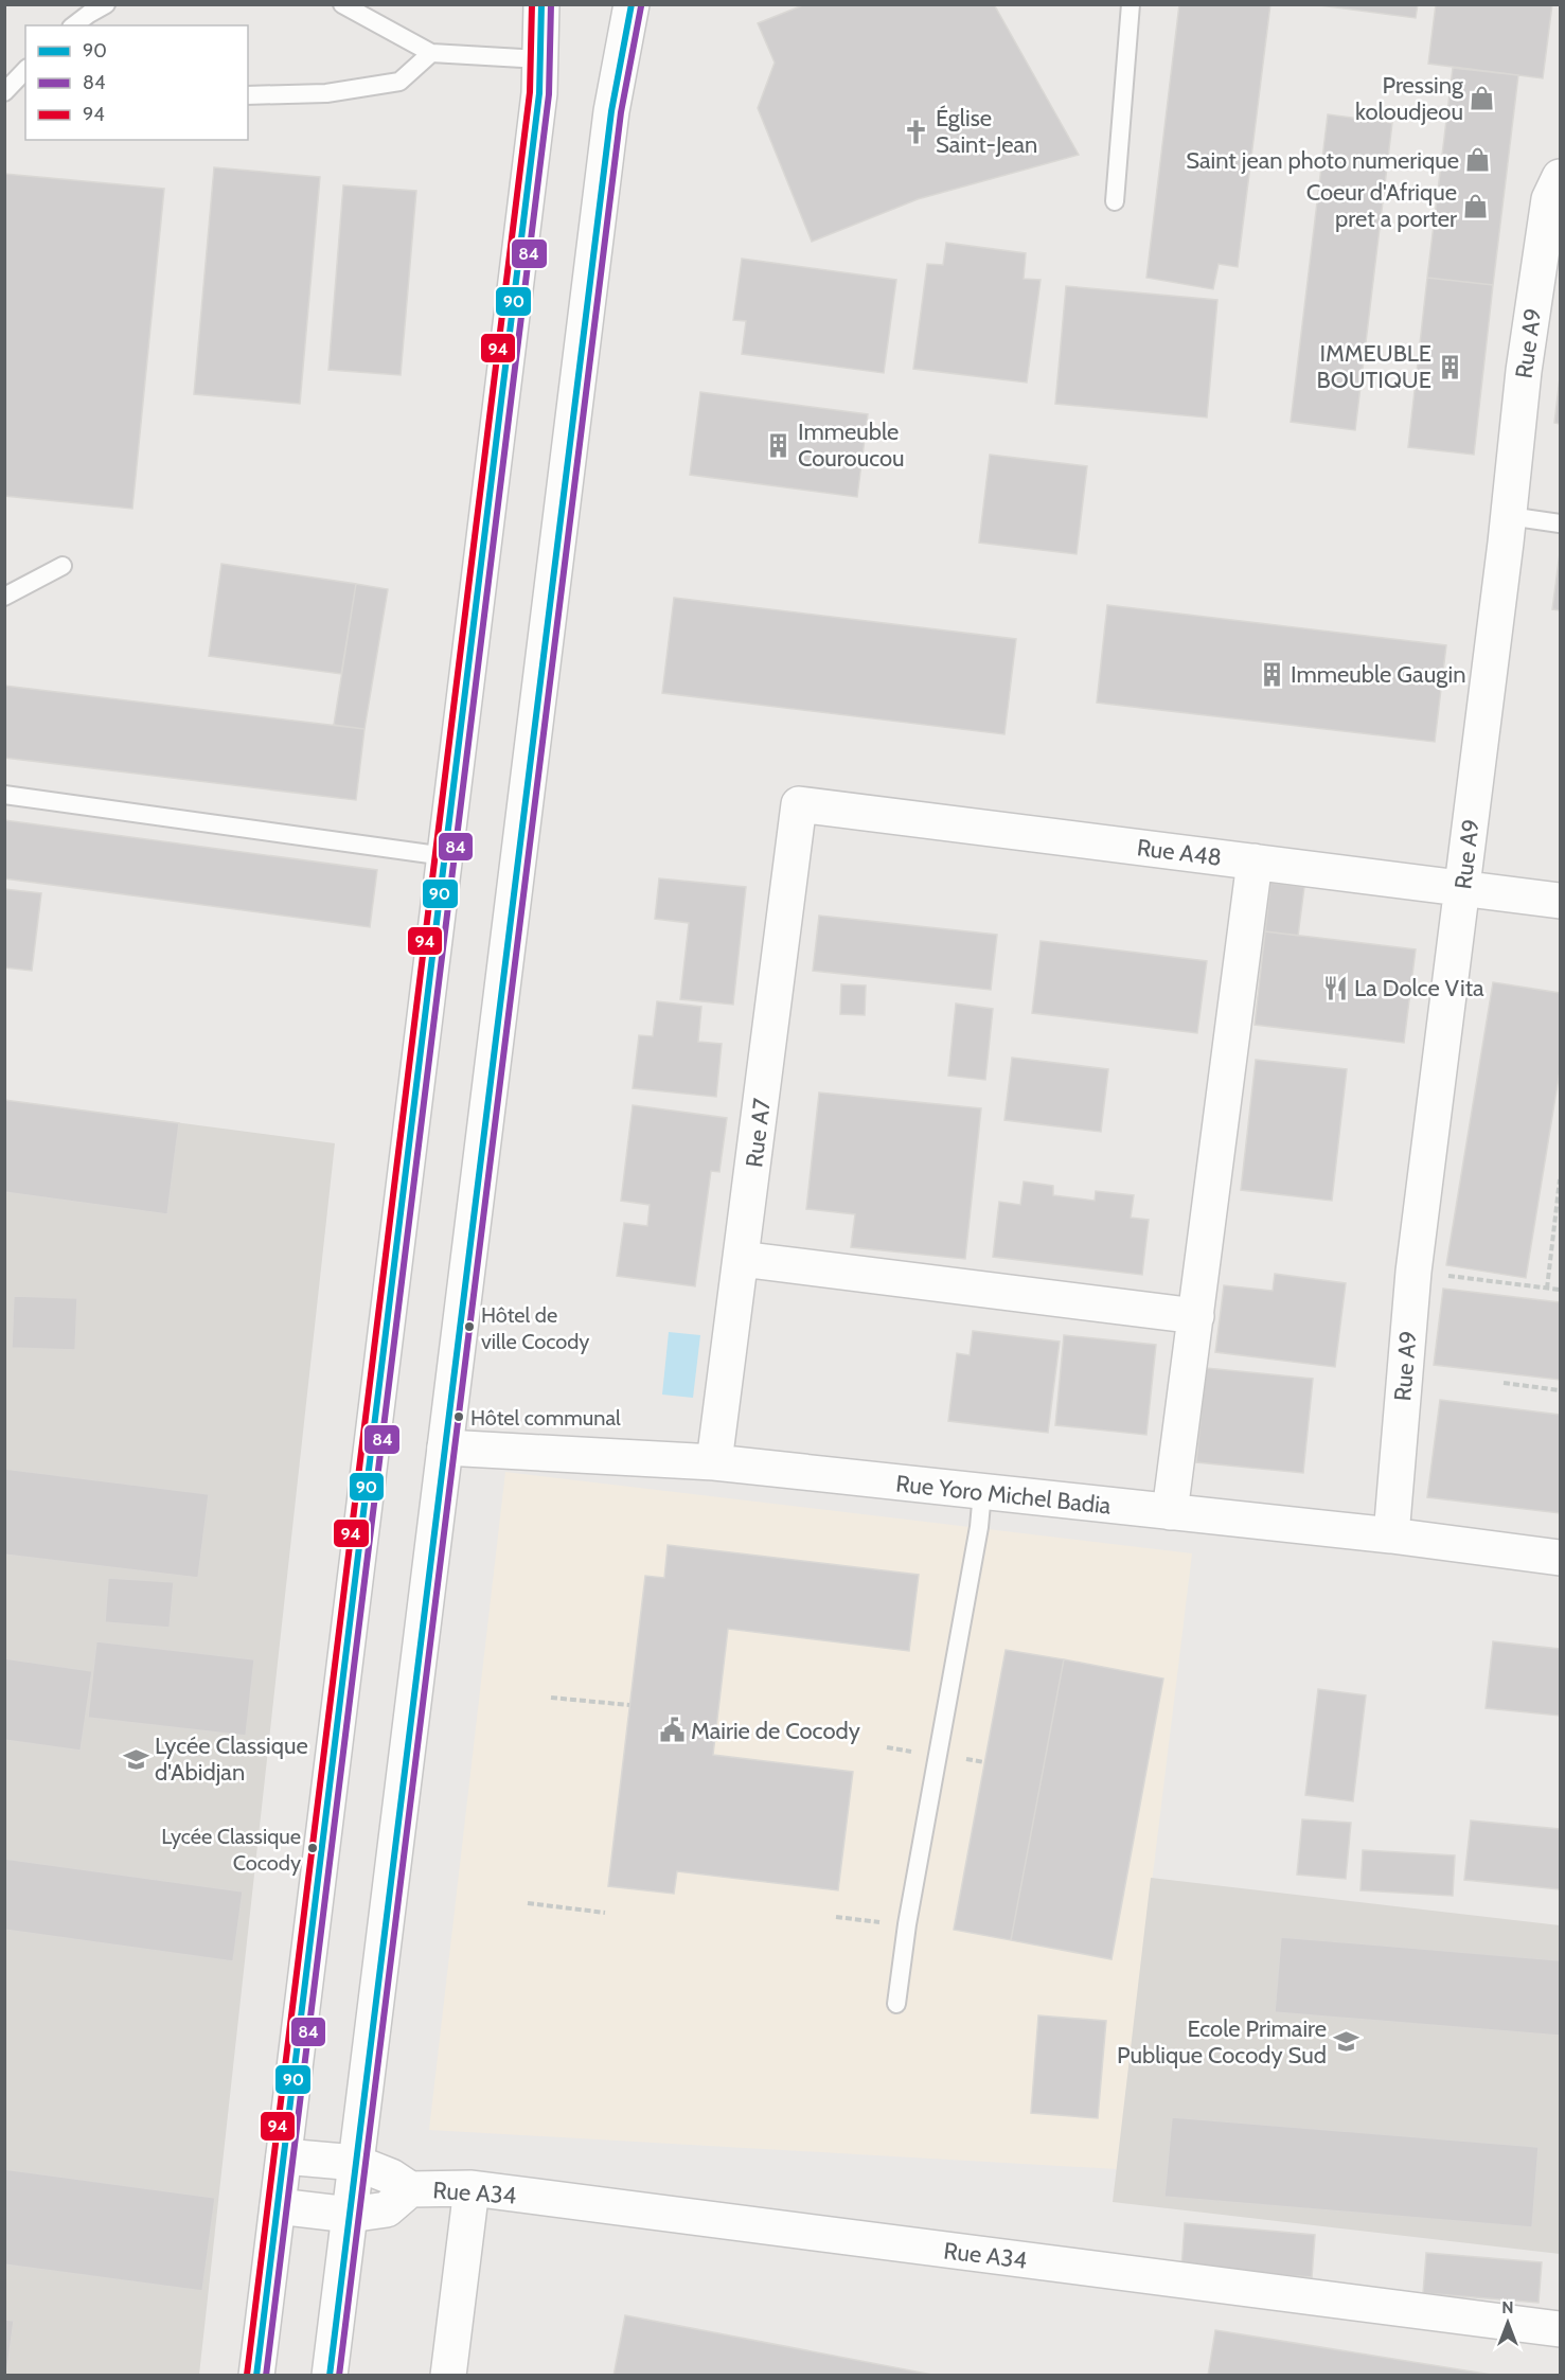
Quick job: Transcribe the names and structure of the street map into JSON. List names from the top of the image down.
{
  "streets": {
    "street": [
      "Rue A9",
      "Rue A48",
      "Rue A7",
      "Rue Yoro Michel Badia",
      "Rue A34"
    ]
  },
  "crossings": [
    ["Rue A9", "Rue A48"],
    ["Rue A9", "Rue Yoro Michel Badia"],
    ["Rue A48", "Rue A7"],
    ["Rue A7", "Rue Yoro Michel Badia"]
  ],
  "places": {
    "shop": ["Pressing koloudjeou", "Saint jean photo numerique", "Coeur d'Afrique pret a porter"],
    "church": ["Église Saint-Jean"],
    "building": ["IMMEUBLE BOUTIQUE", "Immeuble Couroucou", "Immeuble Gaugin"],
    "restaurant": ["La Dolce Vita"],
    "other": ["Hôtel de ville Cocody", "Hôtel communal", "Lycée Classique Cocody"],
    "public building": ["Mairie de Cocody"],
    "school or university": ["Lycée Classique d'Abidjan", "Ecole Primaire Publique Cocody Sud"]
  },
  "lines": ["transit line 90", "transit line 84", "transit line 94"],
  "legend": ["90", "84", "94"],
  "north": "top"
}
